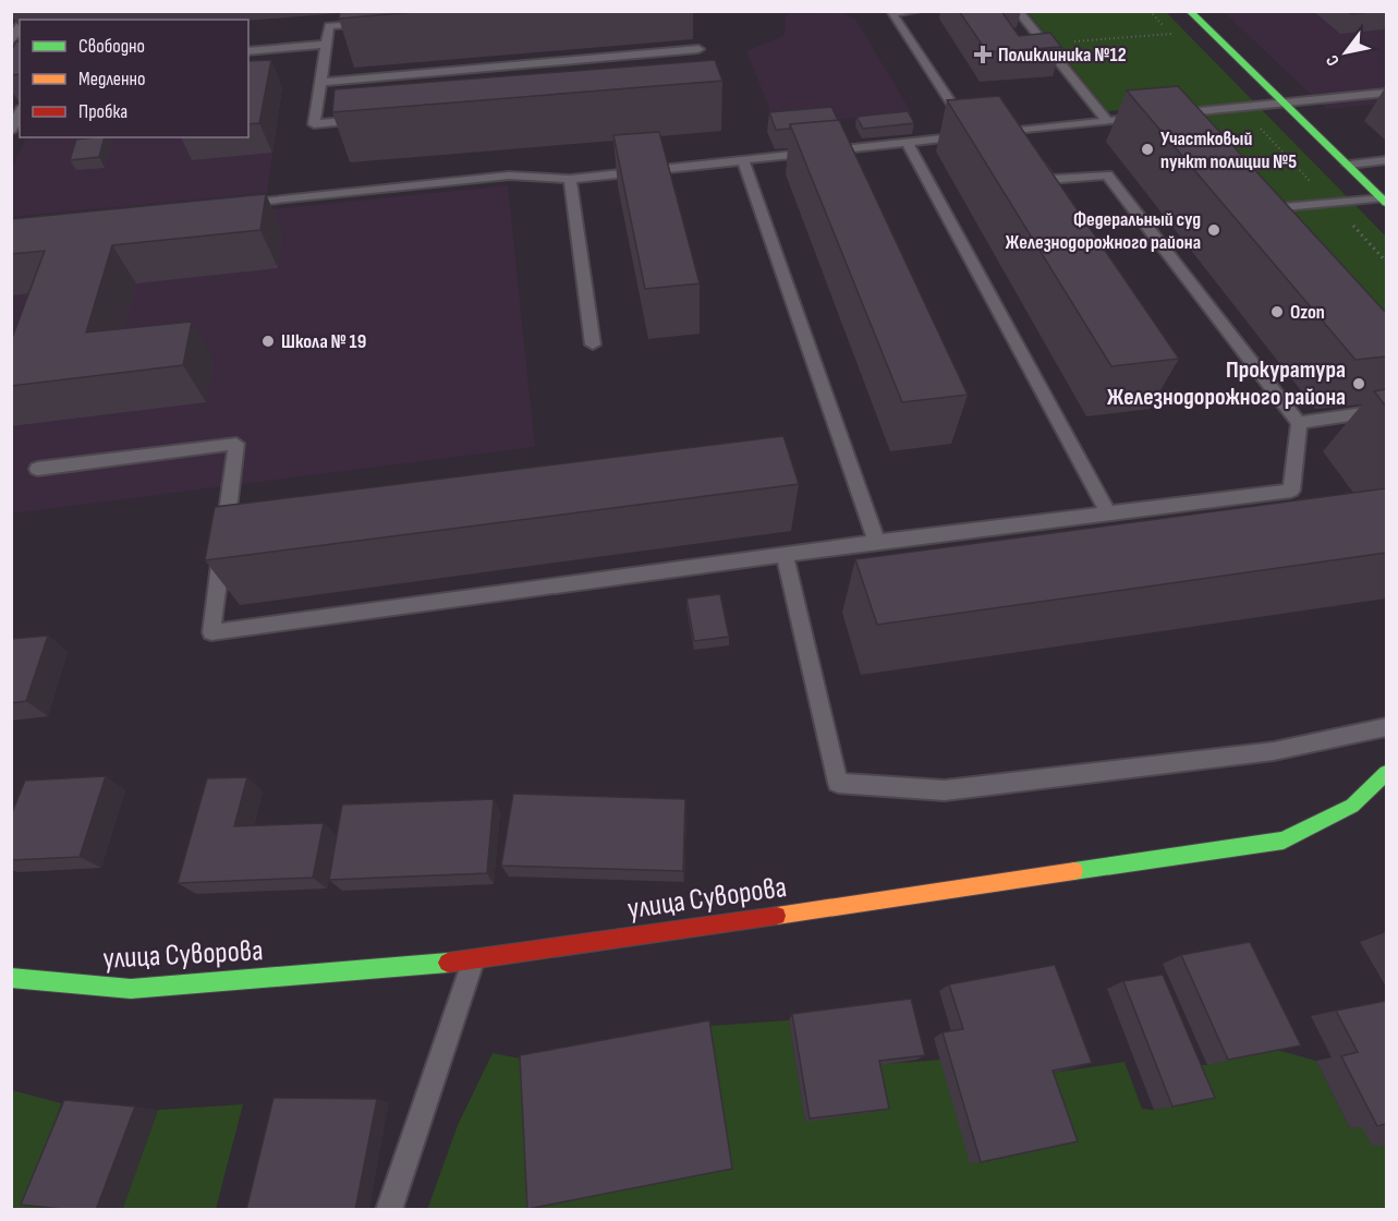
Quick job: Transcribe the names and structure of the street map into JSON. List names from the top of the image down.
{
  "streets": {
    "street": ["улица Суворова"]
  },
  "places": {
    "health": ["Поликлиника №12"],
    "other": [
      "Участковый пункт полиции №5",
      "Федеральный суд Железнодорожного района",
      "Ozon",
      "Школа № 19",
      "Прокуратура Железнодорожного района"
    ]
  },
  "legend": ["Свободно", "Медленно", "Пробка"],
  "north": "bottom left"
}
